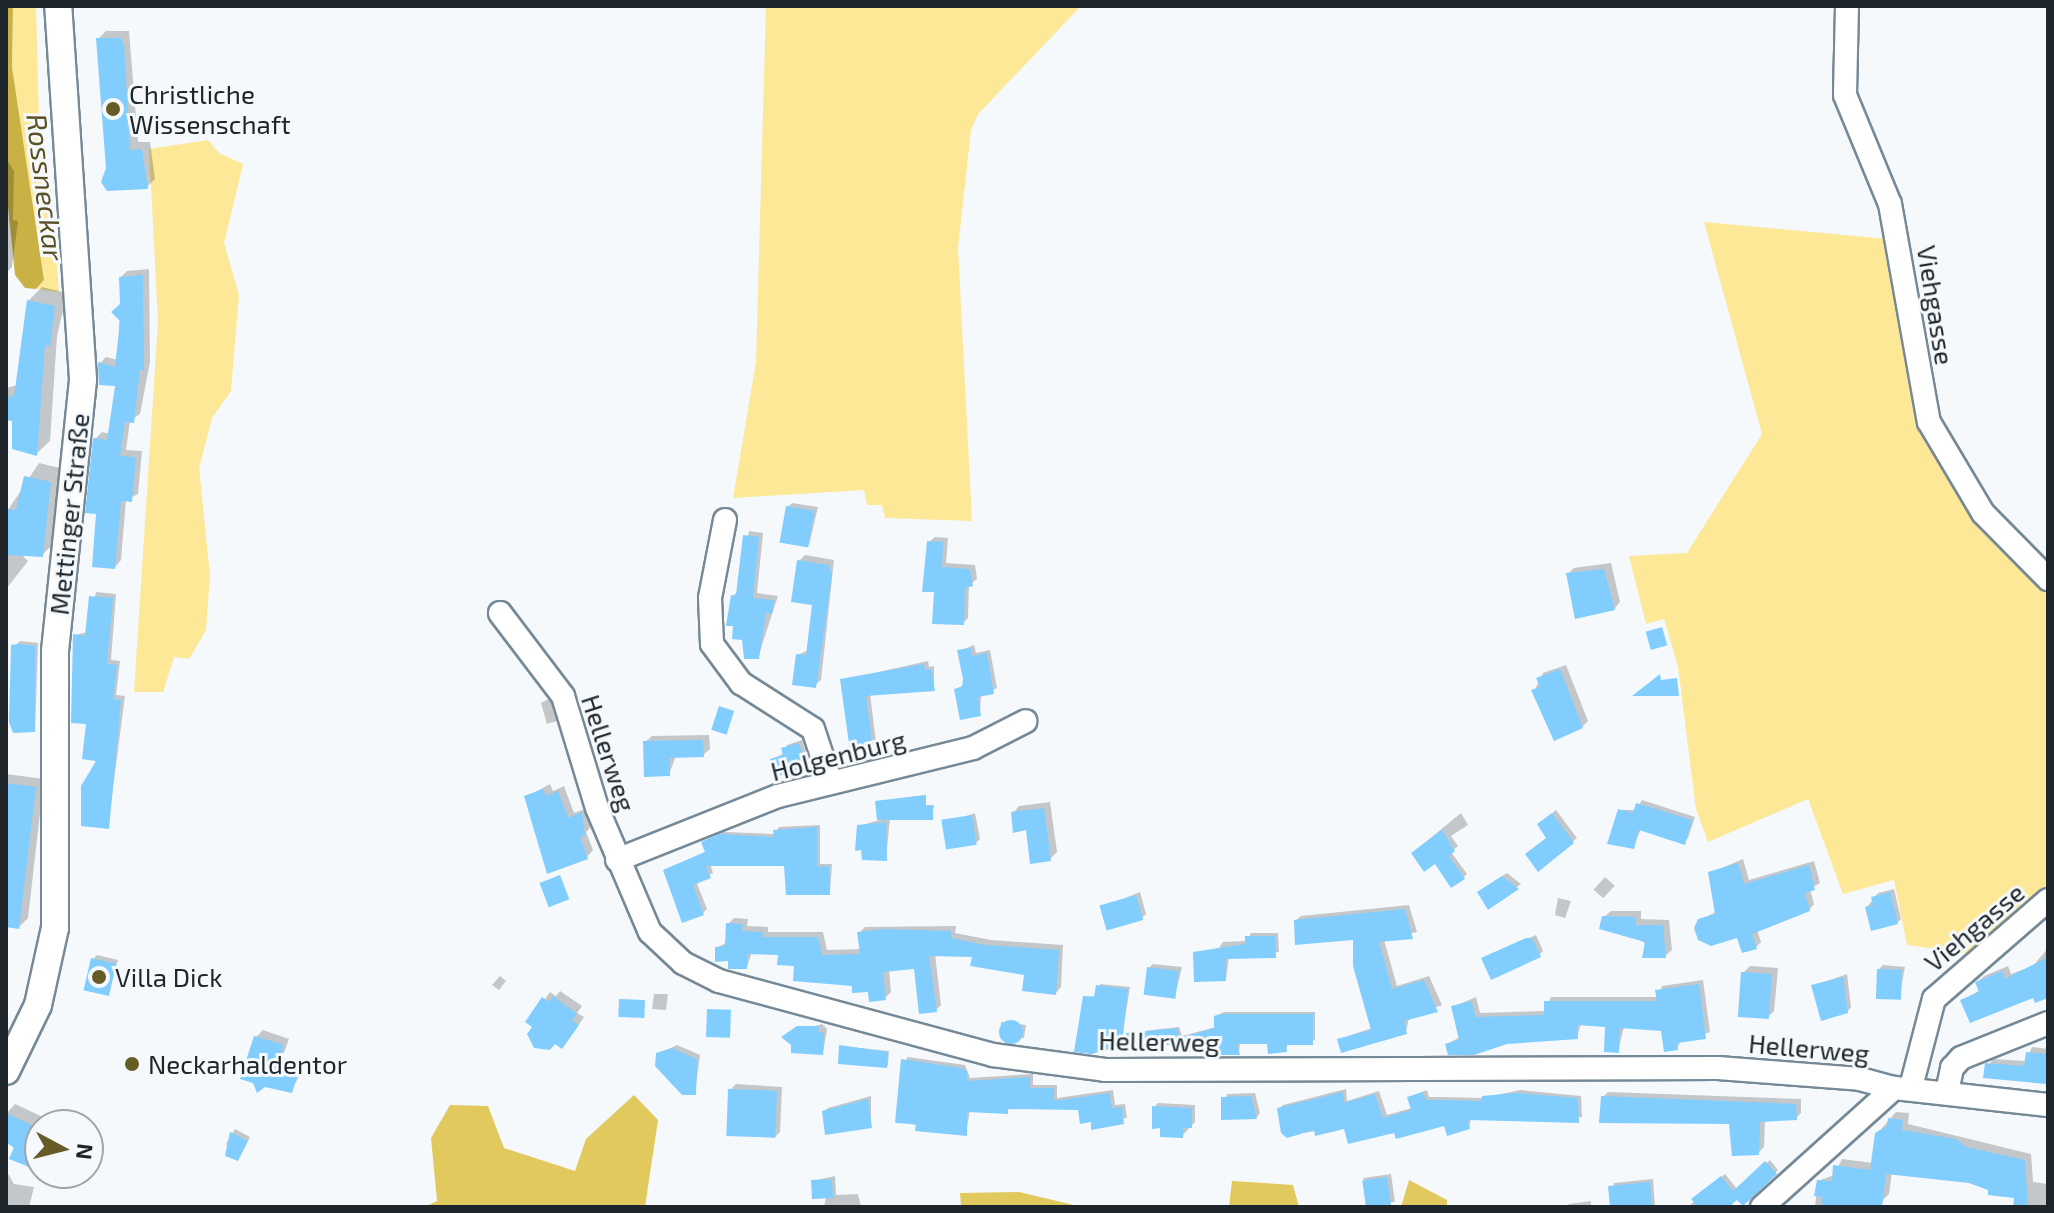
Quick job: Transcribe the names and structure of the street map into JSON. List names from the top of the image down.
{
  "streets": {
    "main road": ["Mettinger Straße"],
    "street": ["Viehgasse", "Hellerweg", "Holgenburg"]
  },
  "crossings": [
    ["Viehgasse", "Hellerweg"],
    ["Hellerweg", "Holgenburg"]
  ],
  "water": ["Rossneckar"],
  "places": ["Christliche Wissenschaft", "Villa Dick", "Neckarhaldentor"],
  "north": "right"
}
